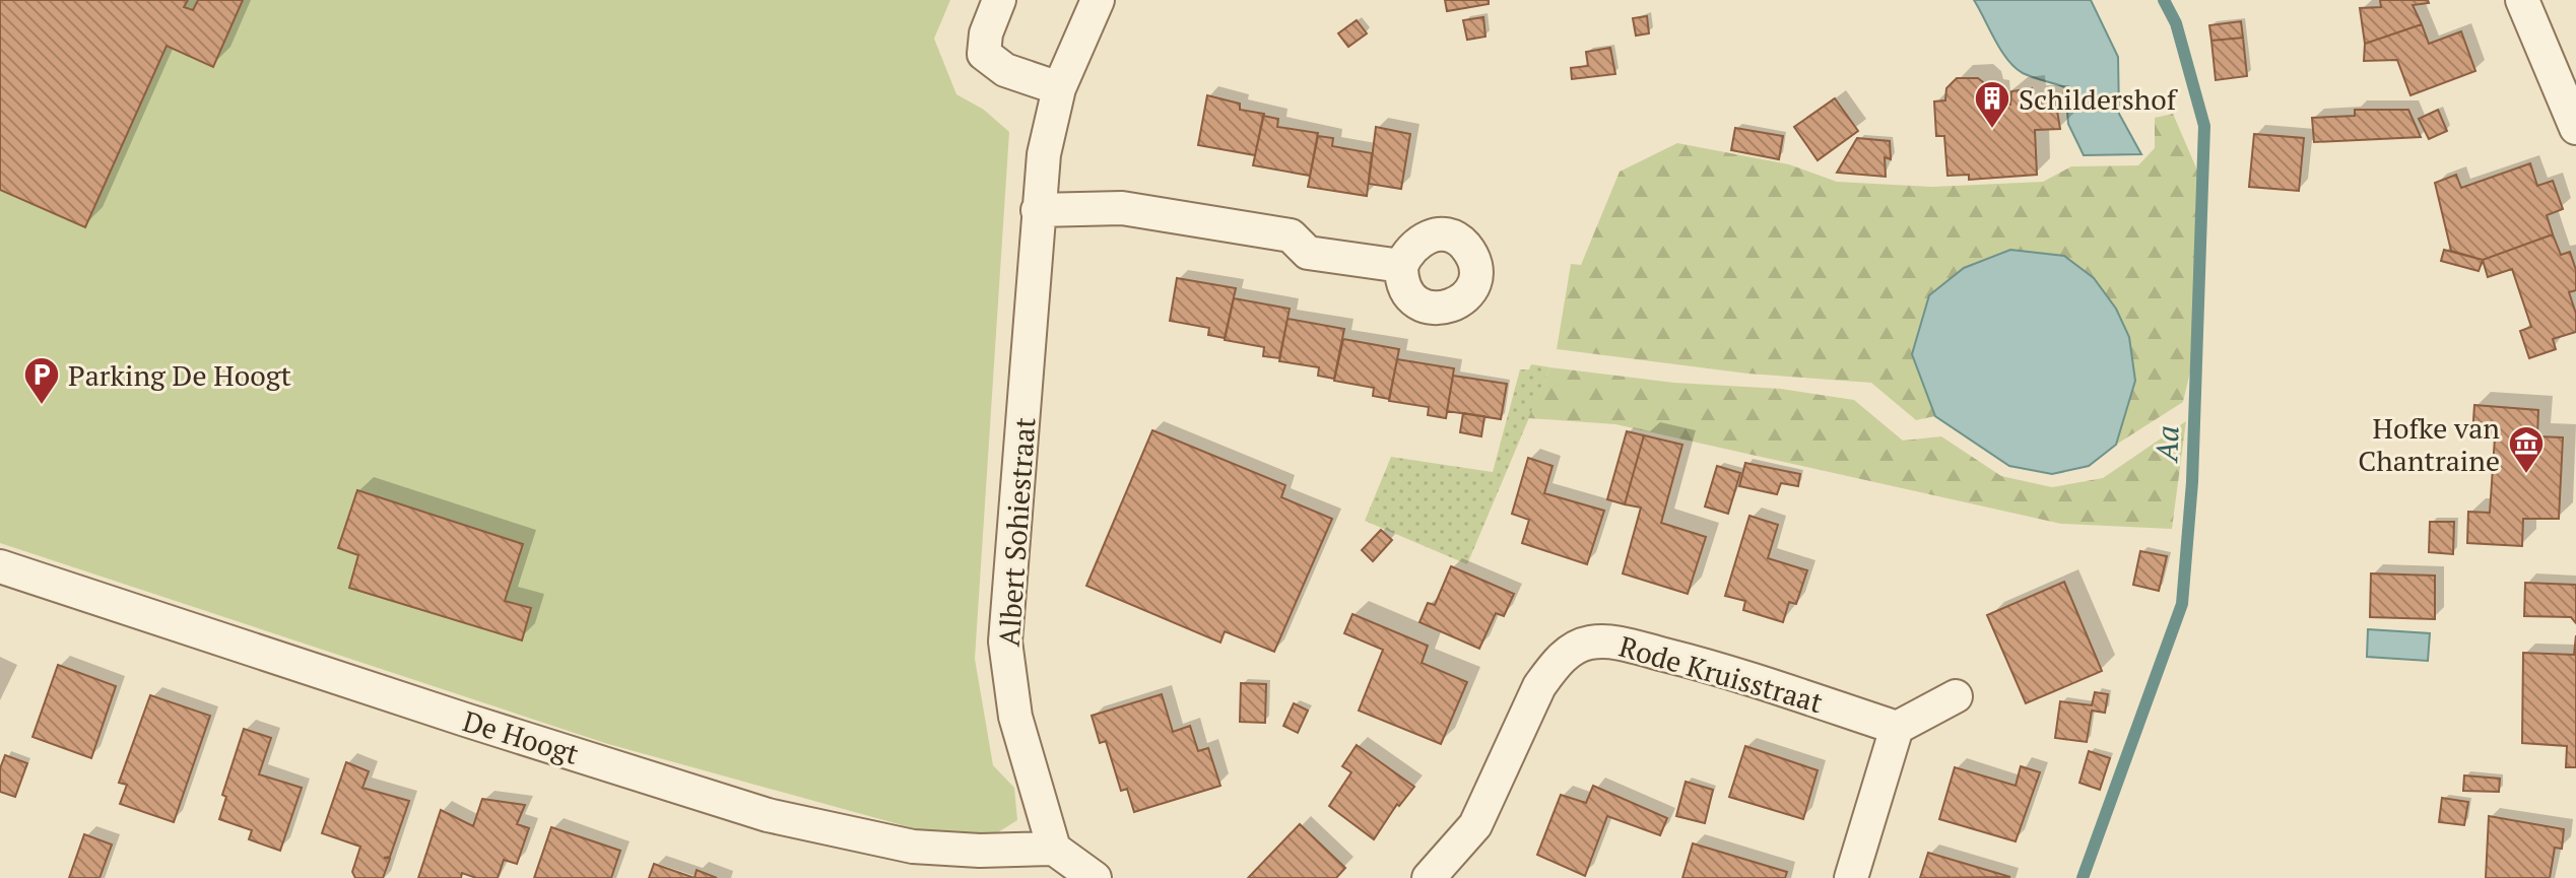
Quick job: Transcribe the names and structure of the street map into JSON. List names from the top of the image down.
{
  "streets": {
    "street": ["Albert Sohiestraat", "Rode Kruisstraat", "De Hoogt"]
  },
  "crossings": [
    ["Albert Sohiestraat", "De Hoogt"]
  ],
  "water": ["Aa"],
  "places": {
    "building": ["Schildershof"],
    "parking": ["Parking De Hoogt"],
    "museum": ["Hofke van Chantraine"]
  }
}
